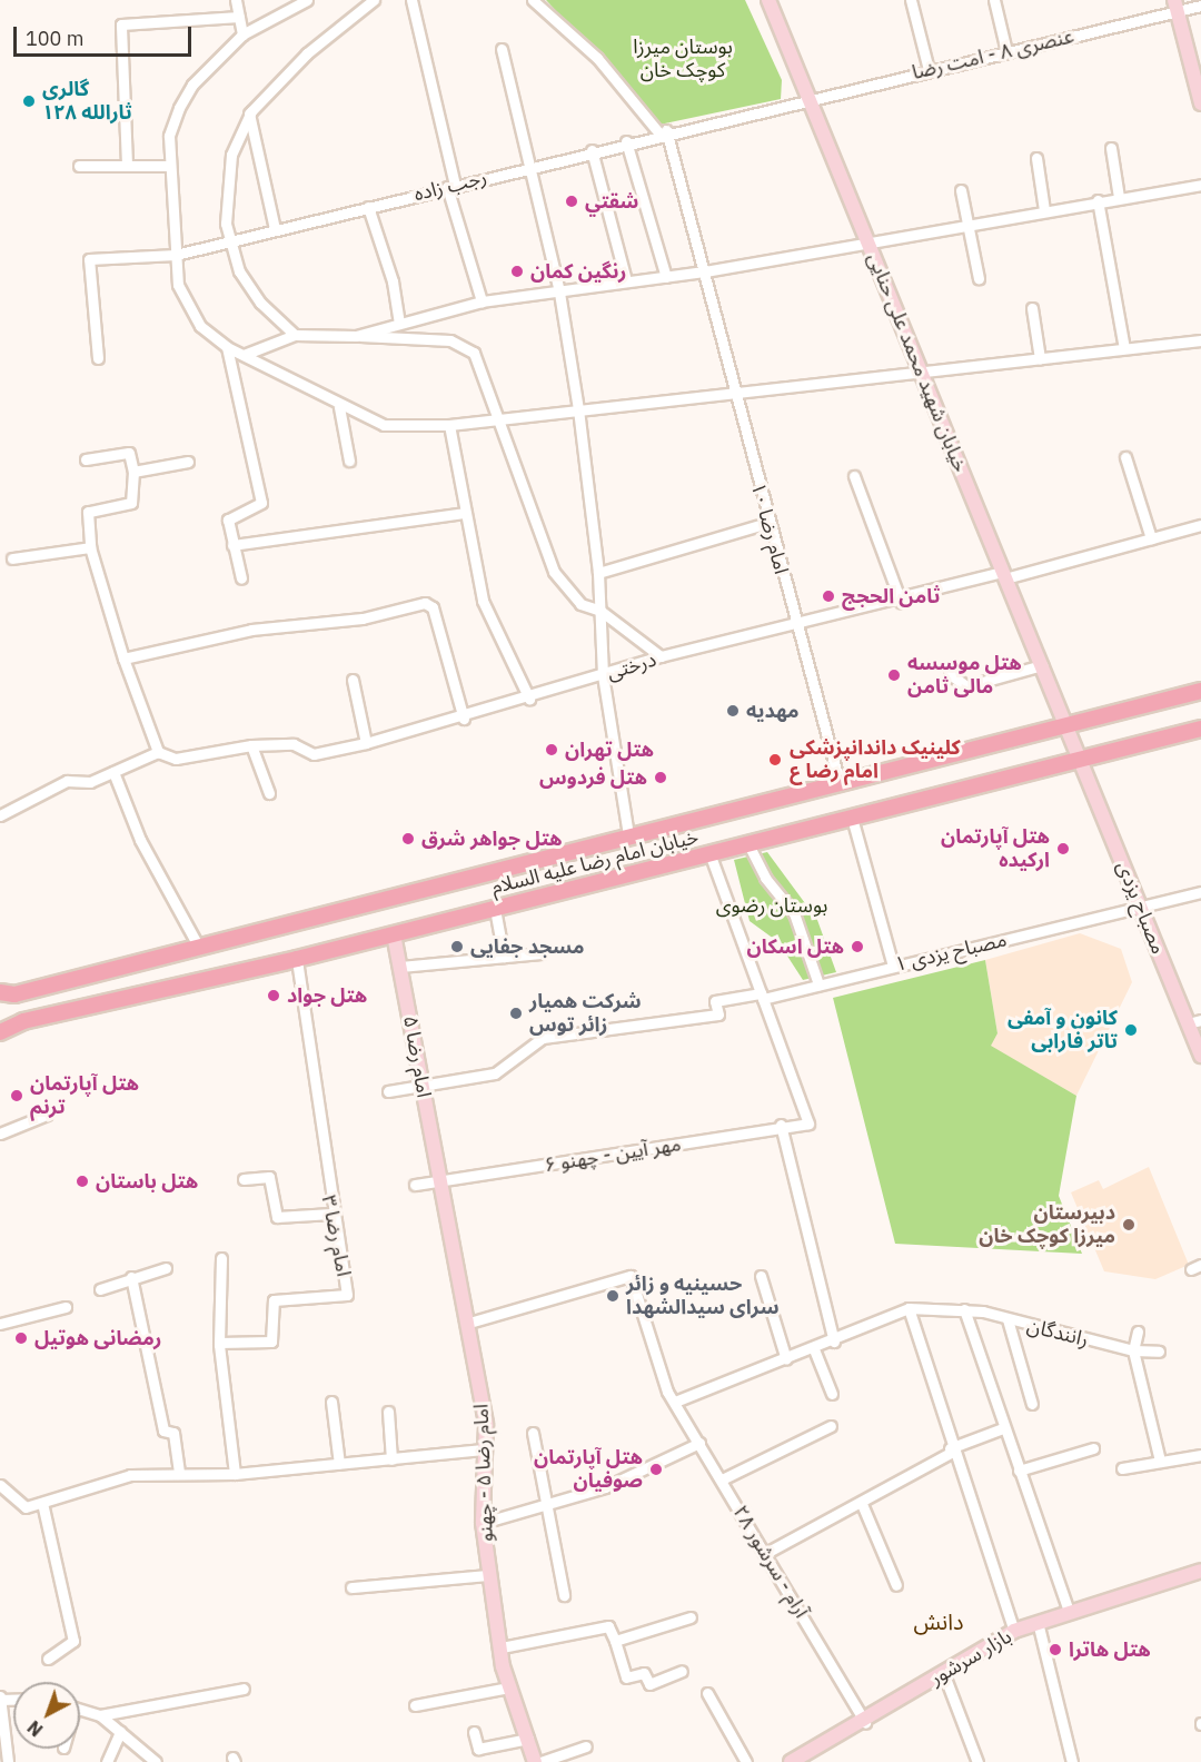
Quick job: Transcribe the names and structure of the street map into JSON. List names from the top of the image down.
{
  "streets": {
    "main road": ["خیابان امام رضا علیه السلام"],
    "street": [
      "عنصری ۸ - امت رضا",
      "رجب زاده",
      "خیابان شهید محمد علی حنایی",
      "امام رضا ۱۰",
      "درختی",
      "مصباح یزدی",
      "مصباح یزدی ۱",
      "امام رضا ۵",
      "مهر آیین - چهنو ۶",
      "امام رضا ۳",
      "رانندگان",
      "امام رضا ۵ - چهنو",
      "آرام - سرشور ۲۸",
      "بازار سرشور"
    ]
  },
  "crossings": [
    ["عنصری ۸ - امت رضا", "رجب زاده"],
    ["عنصری ۸ - امت رضا", "خیابان شهید محمد علی حنایی"],
    ["رجب زاده", "خیابان شهید محمد علی حنایی"],
    ["رجب زاده", "امام رضا ۱۰"],
    ["خیابان شهید محمد علی حنایی", "درختی"],
    ["خیابان شهید محمد علی حنایی", "خیابان امام رضا علیه السلام"],
    ["خیابان شهید محمد علی حنایی", "مصباح یزدی"],
    ["امام رضا ۱۰", "درختی"],
    ["امام رضا ۱۰", "خیابان امام رضا علیه السلام"],
    ["خیابان امام رضا علیه السلام", "مصباح یزدی"],
    ["خیابان امام رضا علیه السلام", "امام رضا ۵"],
    ["خیابان امام رضا علیه السلام", "امام رضا ۳"],
    ["مصباح یزدی", "مصباح یزدی ۱"],
    ["مصباح یزدی ۱", "امام رضا ۵"],
    ["مصباح یزدی ۱", "مهر آیین - چهنو ۶"],
    ["امام رضا ۵", "مهر آیین - چهنو ۶"],
    ["امام رضا ۵", "امام رضا ۵ - چهنو"],
    ["مهر آیین - چهنو ۶", "امام رضا ۵ - چهنو"],
    ["رانندگان", "آرام - سرشور ۲۸"],
    ["امام رضا ۵ - چهنو", "آرام - سرشور ۲۸"],
    ["آرام - سرشور ۲۸", "بازار سرشور"]
  ],
  "districts": ["دانش"],
  "parks": ["بوستان میرزا کوچک خان", "بوستان رضوی"],
  "places": [
    "گالری ثارالله ۱۲۸",
    "شقتي",
    "رنگین کمان",
    "ثامن الحجج",
    "هتل موسسه مالی ثامن",
    "مهدیه",
    "هتل تهران",
    "کلینیک داندانپزشکى امام رضا ع",
    "هتل فردوس",
    "هتل جواهر شرق",
    "هتل آپارتمان ارکیده",
    "مسجد جفایی",
    "هتل اسکان",
    "هتل جواد",
    "شرکت همیار زائر توس",
    "کانون و آمفی تاتر فارابی",
    "هتل آپارتمان ترنم",
    "هتل باستان",
    "دبیرستان میرزا کوچک خان",
    "حسینیه و زائر سرای سیدالشهدا",
    "رمضانی هوتیل",
    "هتل آپارتمان صوفیان",
    "هتل هاترا"
  ],
  "scale_bar": "100 m",
  "north": "bottom left"
}
